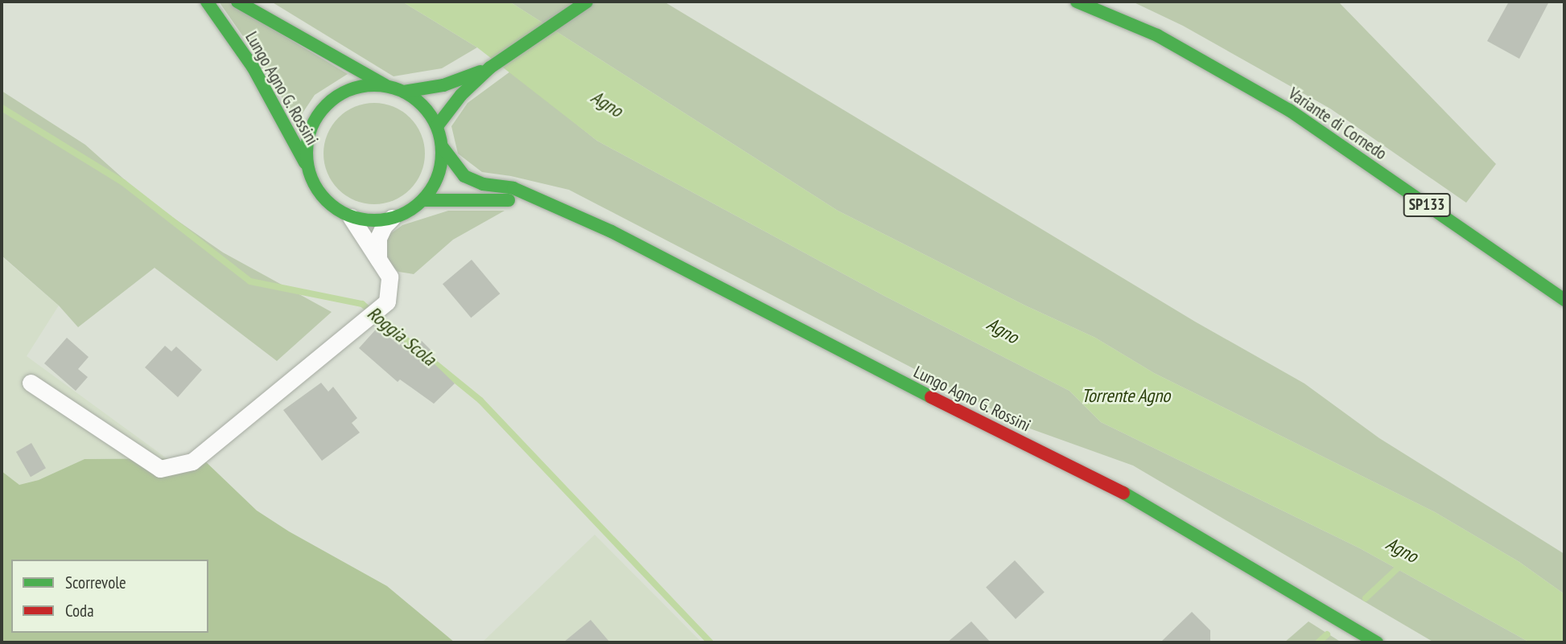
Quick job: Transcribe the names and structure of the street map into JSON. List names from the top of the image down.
{
  "streets": {
    "main road": ["Lungo Agno G. Rossini", "Variante di Cornedo", "SP133"]
  },
  "water": ["Agno", "Roggia Scola", "Torrente Agno"],
  "legend": ["Scorrevole", "Coda"]
}
